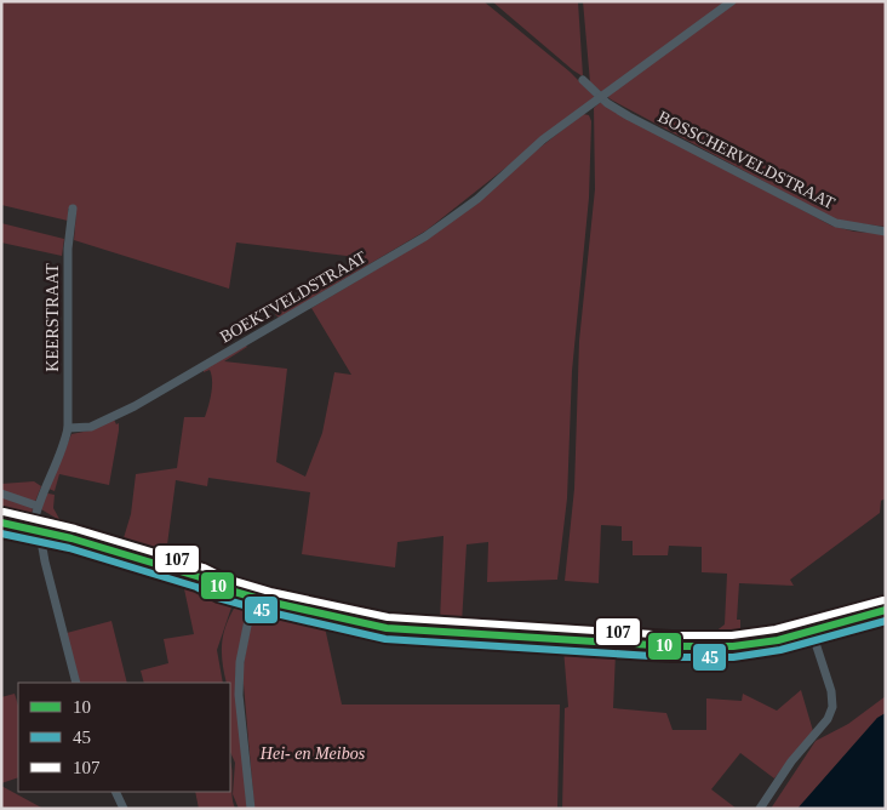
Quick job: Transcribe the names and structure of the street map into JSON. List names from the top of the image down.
{
  "streets": {
    "street": ["BOSSCHERVELDSTRAAT", "BOEKTVELDSTRAAT", "KEERSTRAAT"]
  },
  "crossings": [
    ["BOSSCHERVELDSTRAAT", "BOEKTVELDSTRAAT"],
    ["BOEKTVELDSTRAAT", "KEERSTRAAT"]
  ],
  "parks": ["Hei- en Meibos"],
  "lines": ["transit line 107", "transit line 10", "transit line 45"],
  "legend": ["10", "45", "107"]
}
